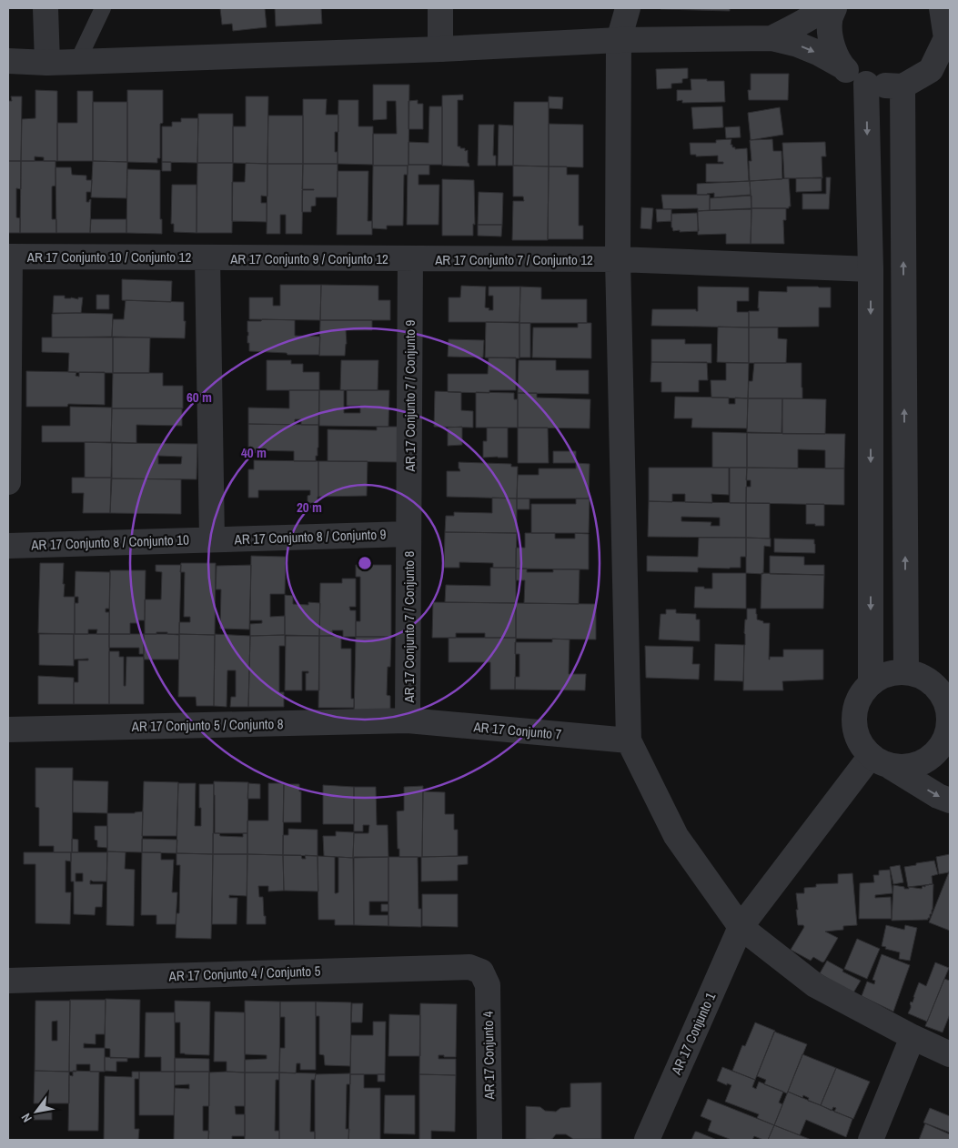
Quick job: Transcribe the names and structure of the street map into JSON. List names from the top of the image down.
{
  "streets": {
    "street": [
      "AR 17 Conjunto 10 / Conjunto 12",
      "AR 17 Conjunto 9 / Conjunto 12",
      "AR 17 Conjunto 7 / Conjunto 12",
      "AR 17 Conjunto 7 / Conjunto 9",
      "AR 17 Conjunto 8 / Conjunto 9",
      "AR 17 Conjunto 8 / Conjunto 10",
      "AR 17 Conjunto 7 / Conjunto 8",
      "AR 17 Conjunto 5 / Conjunto 8",
      "AR 17 Conjunto 7",
      "AR 17 Conjunto 4 / Conjunto 5",
      "AR 17 Conjunto 1",
      "AR 17 Conjunto 4"
    ]
  },
  "crossings": [
    ["AR 17 Conjunto 10 / Conjunto 12", "AR 17 Conjunto 9 / Conjunto 12"],
    ["AR 17 Conjunto 9 / Conjunto 12", "AR 17 Conjunto 7 / Conjunto 12"],
    ["AR 17 Conjunto 9 / Conjunto 12", "AR 17 Conjunto 7 / Conjunto 9"],
    ["AR 17 Conjunto 7 / Conjunto 12", "AR 17 Conjunto 7 / Conjunto 9"],
    ["AR 17 Conjunto 7 / Conjunto 9", "AR 17 Conjunto 8 / Conjunto 9"],
    ["AR 17 Conjunto 7 / Conjunto 9", "AR 17 Conjunto 7 / Conjunto 8"],
    ["AR 17 Conjunto 8 / Conjunto 9", "AR 17 Conjunto 8 / Conjunto 10"],
    ["AR 17 Conjunto 8 / Conjunto 9", "AR 17 Conjunto 7 / Conjunto 8"],
    ["AR 17 Conjunto 7 / Conjunto 8", "AR 17 Conjunto 5 / Conjunto 8"],
    ["AR 17 Conjunto 7 / Conjunto 8", "AR 17 Conjunto 7"],
    ["AR 17 Conjunto 5 / Conjunto 8", "AR 17 Conjunto 7"],
    ["AR 17 Conjunto 4 / Conjunto 5", "AR 17 Conjunto 4"]
  ],
  "north": "bottom left",
  "rings": ["60 m", "40 m", "20 m"]
}
